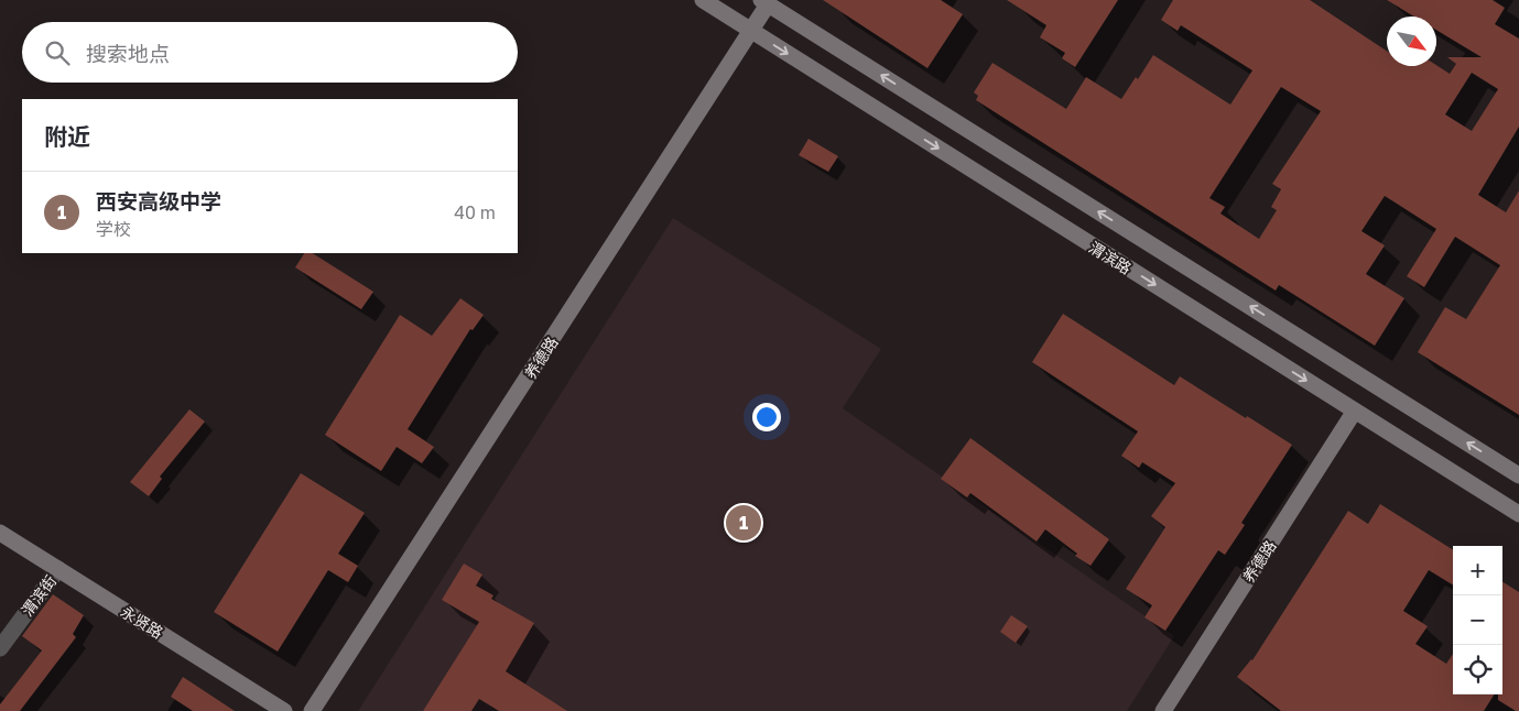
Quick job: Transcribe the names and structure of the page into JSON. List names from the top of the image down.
{
  "streets": {
    "street": [
      "渭滨路",
      "养德路",
      "渭滨街",
      "永贤路"
    ]
  },
  "crossings": [
    ["渭滨路", "养德路"],
    ["渭滨街", "永贤路"]
  ],
  "north": "bottom right",
  "page": {
    "search": "搜索地点",
    "heading": "附近",
    "list": [
      {
        "mark": "1",
        "name": "西安高级中学",
        "note": "学校",
        "value": "40 m"
      }
    ],
    "pins": "1",
    "map_buttons": ["+", "−"]
  }
}
